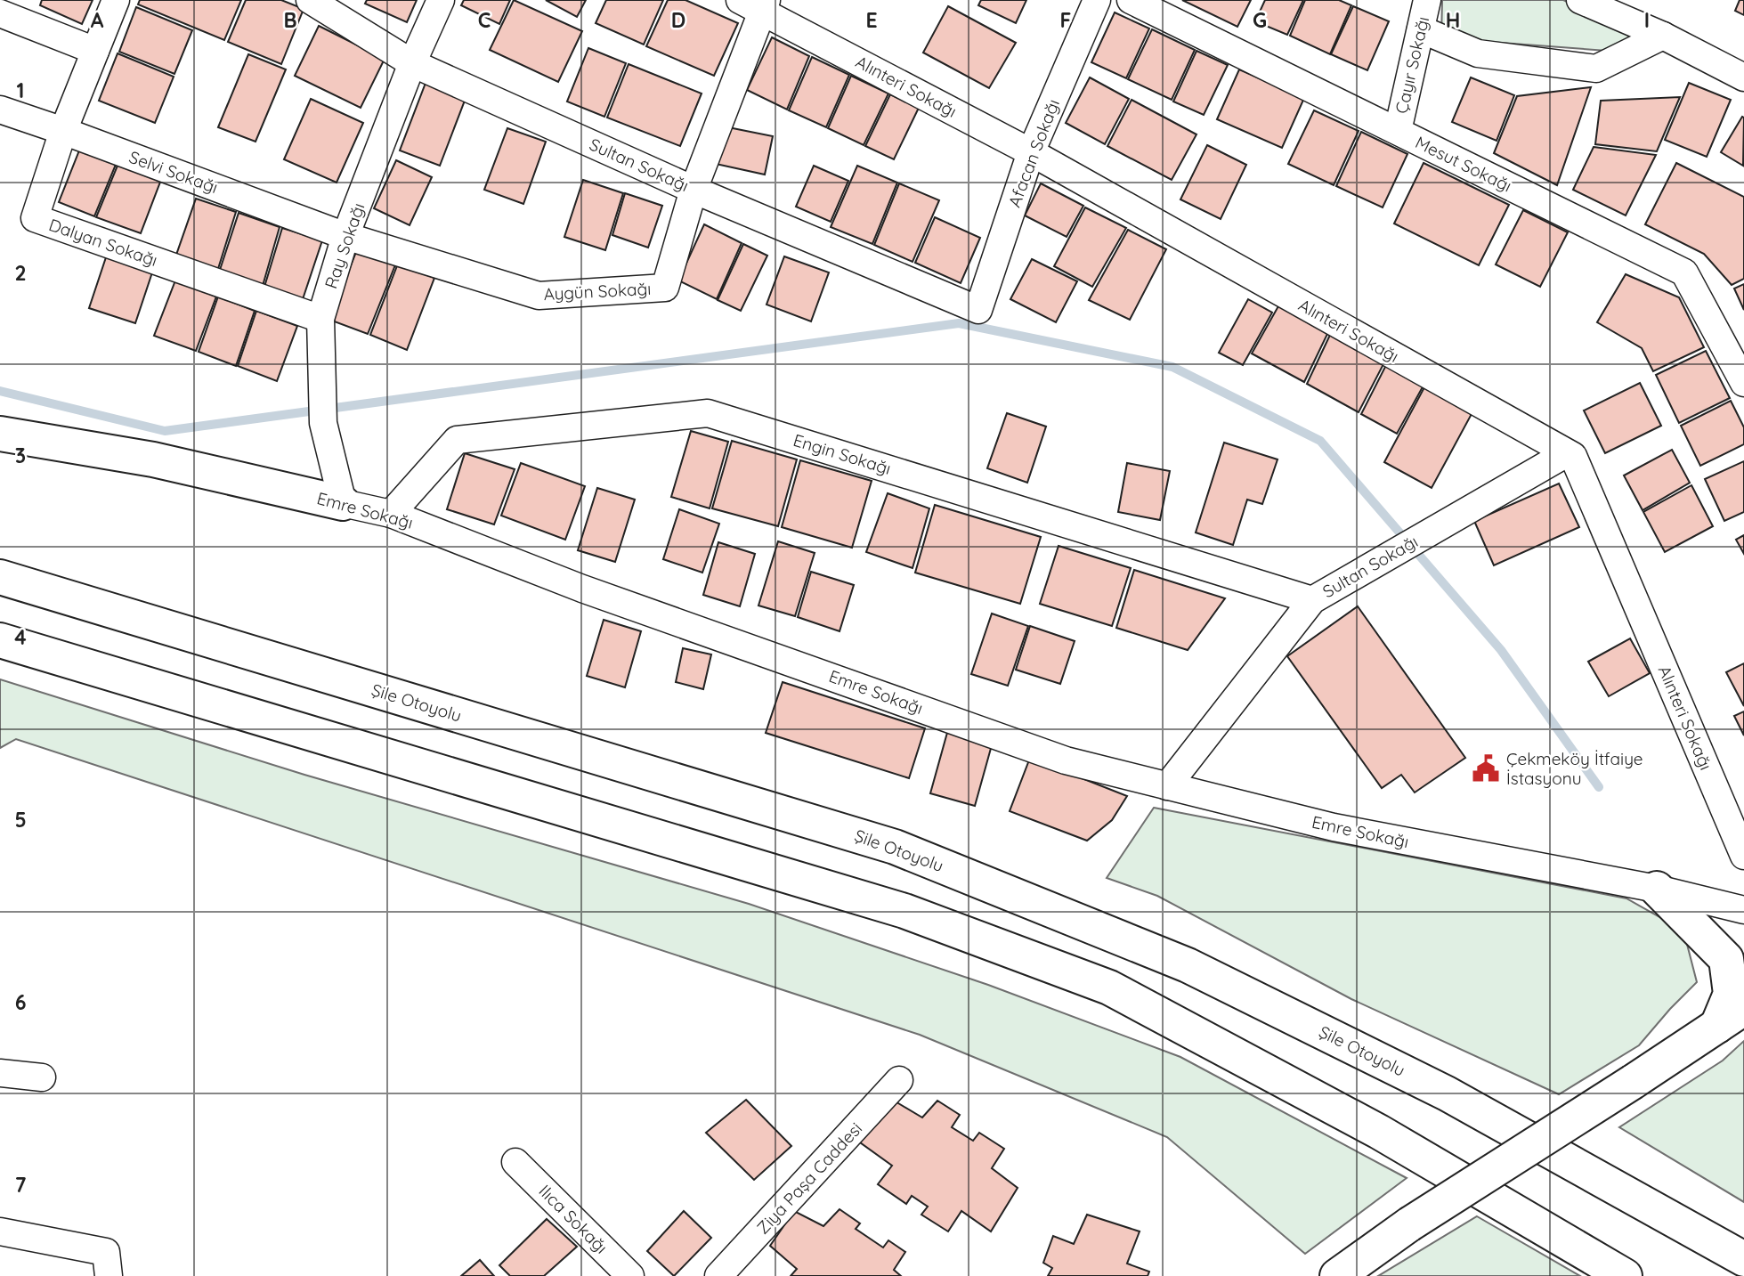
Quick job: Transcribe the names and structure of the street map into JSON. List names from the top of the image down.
{
  "streets": {
    "main road": ["Emre Sokağı", "Şile Otoyolu"],
    "street": [
      "Çayır Sokağı",
      "Alınteri Sokağı",
      "Afacan Sokağı",
      "Mesut Sokağı",
      "Sultan Sokağı",
      "Selvi Sokağı",
      "Dalyan Sokağı",
      "Ray Sokağı",
      "Aygün Sokağı",
      "Engin Sokağı",
      "Ziya Paşa Caddesi",
      "Ilıca Sokağı"
    ]
  },
  "crossings": [
    ["Çayır Sokağı", "Mesut Sokağı"],
    ["Alınteri Sokağı", "Afacan Sokağı"],
    ["Alınteri Sokağı", "Sultan Sokağı"],
    ["Alınteri Sokağı", "Aygün Sokağı"],
    ["Afacan Sokağı", "Sultan Sokağı"],
    ["Sultan Sokağı", "Ray Sokağı"],
    ["Sultan Sokağı", "Aygün Sokağı"],
    ["Sultan Sokağı", "Engin Sokağı"],
    ["Sultan Sokağı", "Emre Sokağı"],
    ["Selvi Sokağı", "Dalyan Sokağı"],
    ["Selvi Sokağı", "Ray Sokağı"],
    ["Selvi Sokağı", "Aygün Sokağı"],
    ["Dalyan Sokağı", "Ray Sokağı"],
    ["Ray Sokağı", "Aygün Sokağı"],
    ["Ray Sokağı", "Emre Sokağı"],
    ["Engin Sokağı", "Emre Sokağı"]
  ],
  "places": {
    "public building": ["Çekmeköy İtfaiye İstasyonu"]
  },
  "grid": {
    "columns": [
      "A",
      "B",
      "C",
      "D",
      "E",
      "F",
      "G",
      "H",
      "I"
    ],
    "rows": [
      "1",
      "2",
      "3",
      "4",
      "5",
      "6",
      "7"
    ]
  }
}
